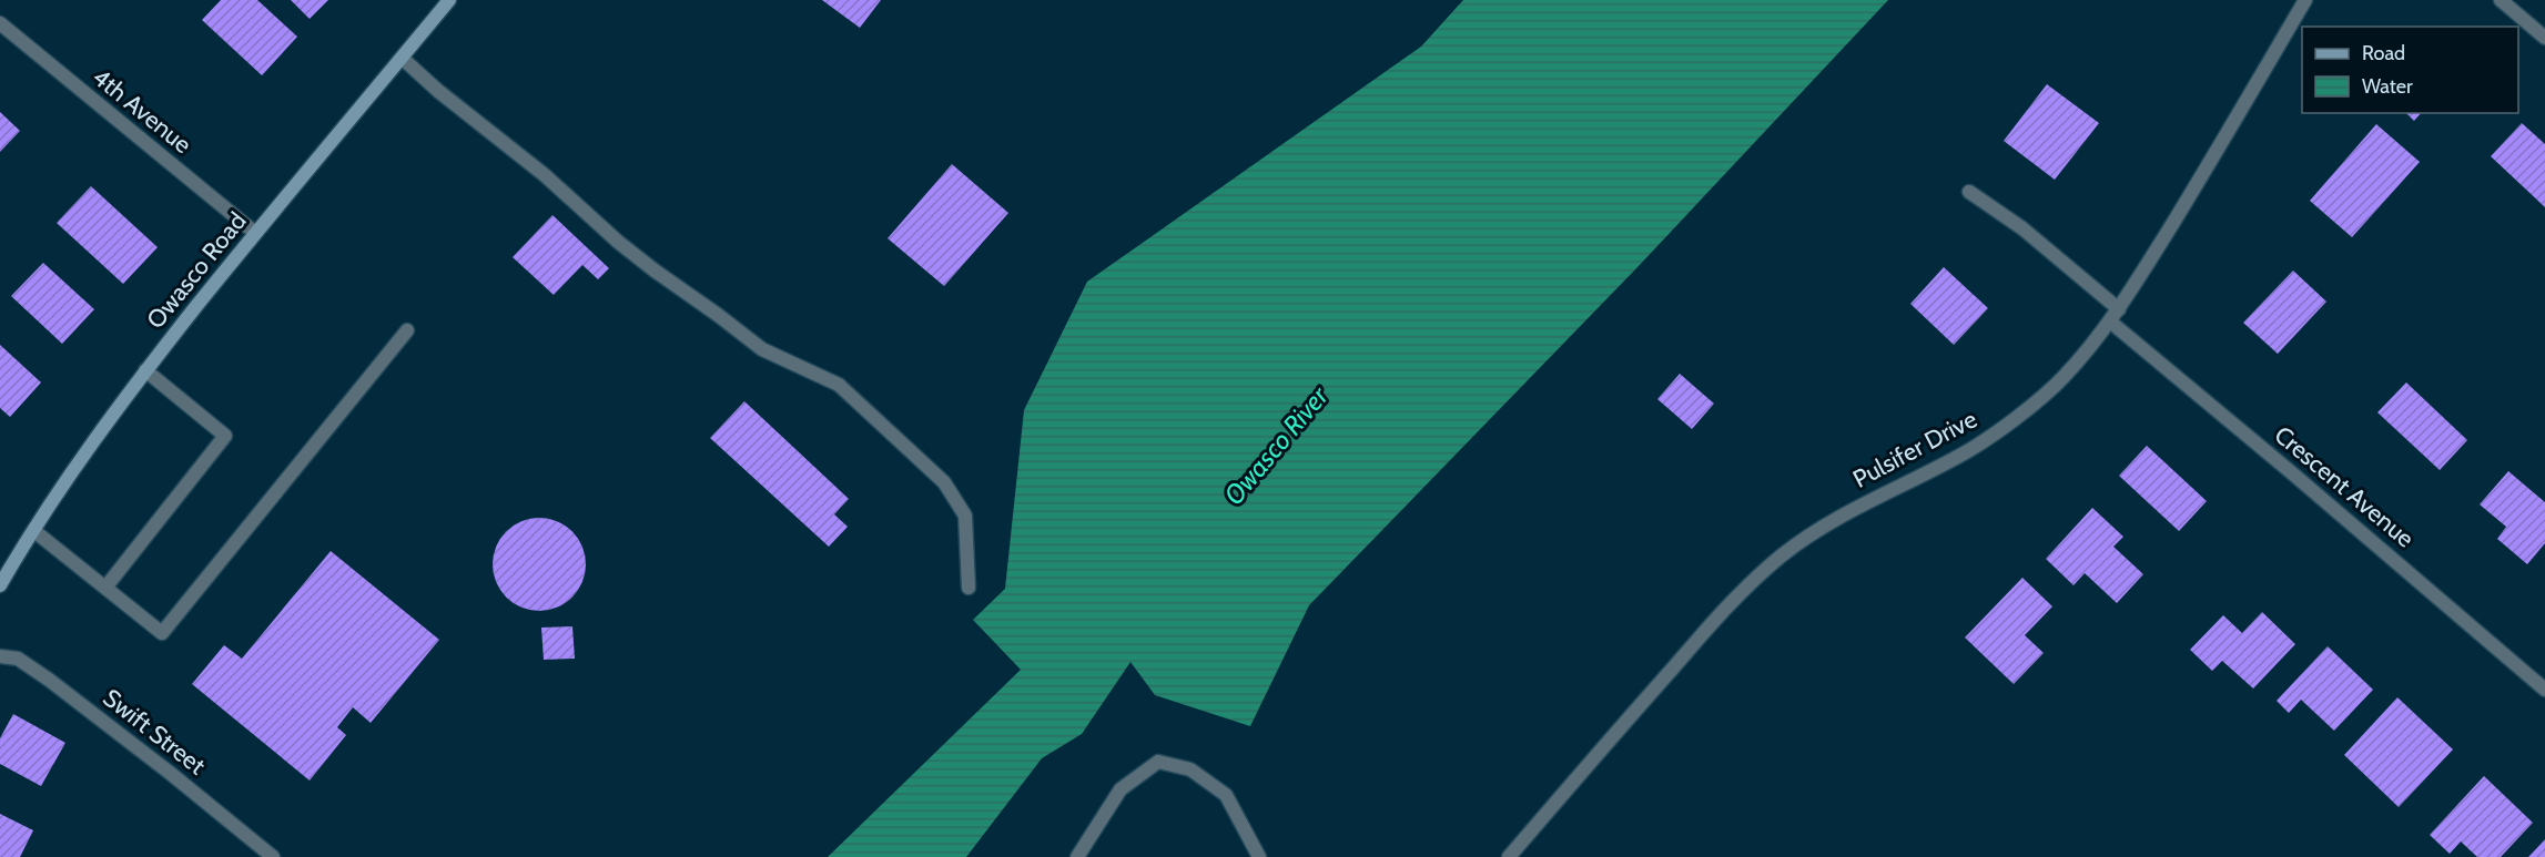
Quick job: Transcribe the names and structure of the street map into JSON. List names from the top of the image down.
{
  "streets": {
    "main road": ["Owasco Road"],
    "street": [
      "4th Avenue",
      "Pulsifer Drive",
      "Crescent Avenue",
      "Swift Street"
    ]
  },
  "crossings": [
    ["4th Avenue", "Owasco Road"],
    ["Pulsifer Drive", "Crescent Avenue"]
  ],
  "water": ["Owasco River"],
  "legend": ["Road", "Water"]
}
